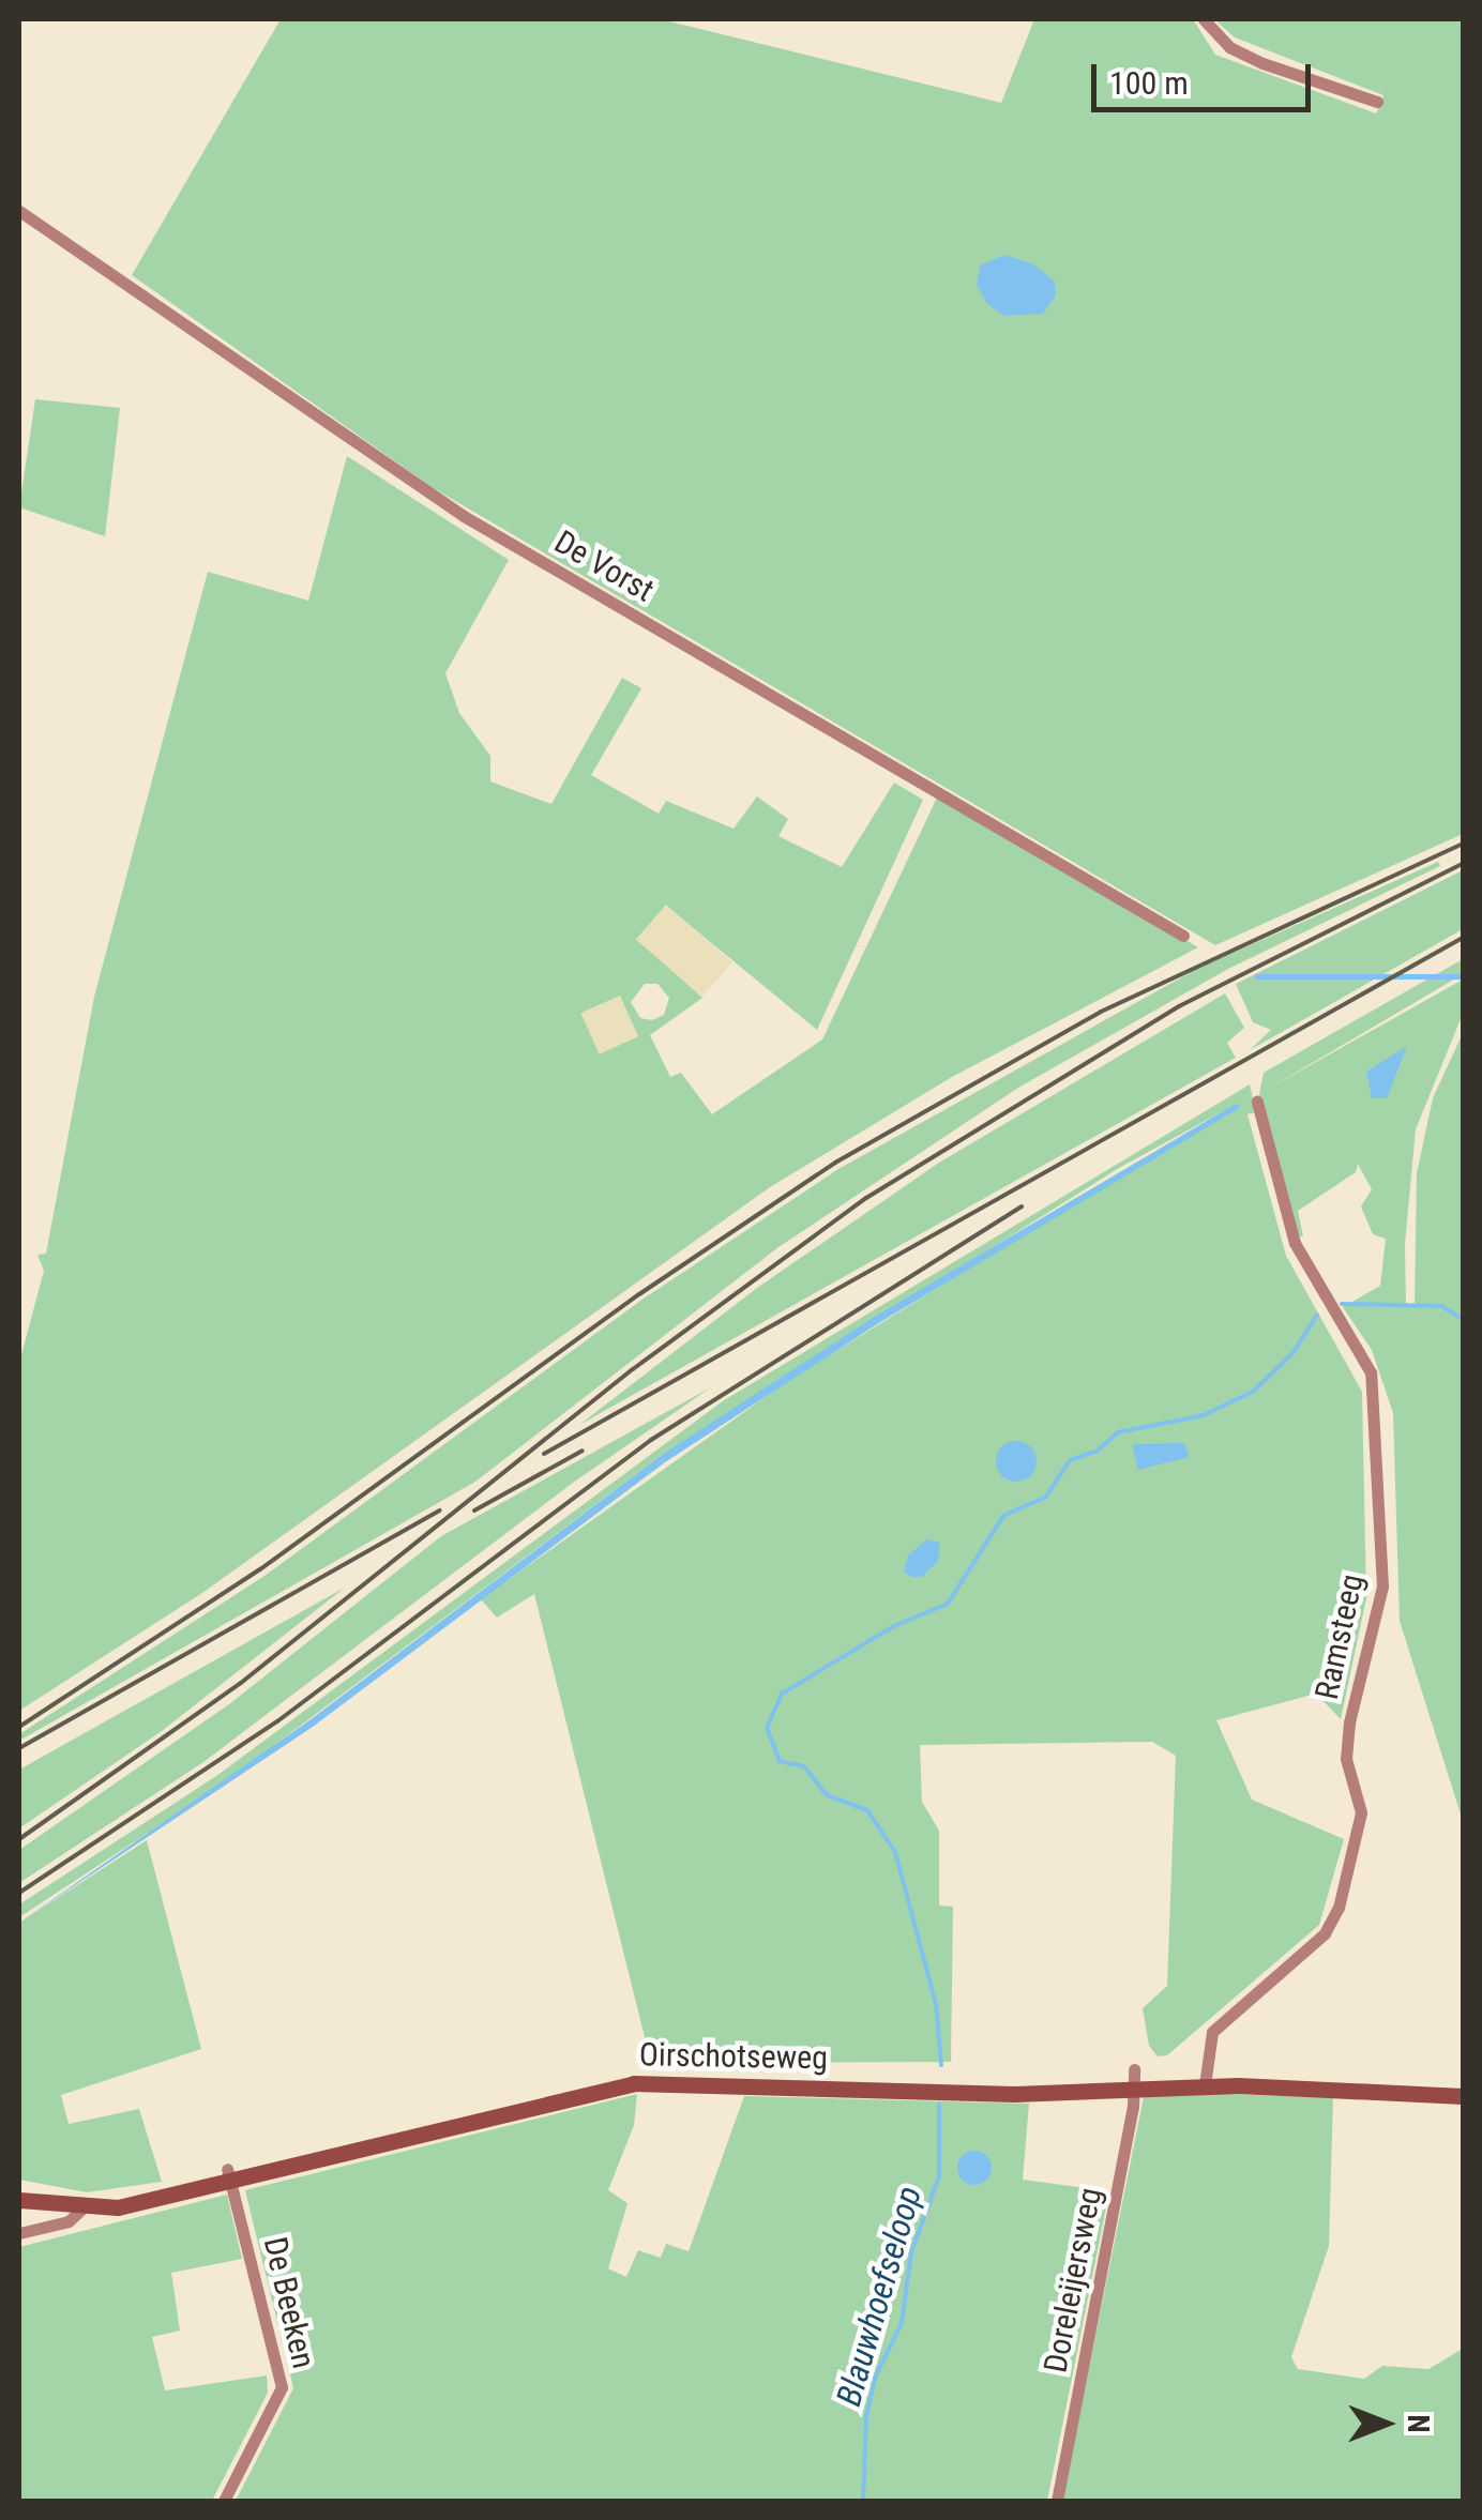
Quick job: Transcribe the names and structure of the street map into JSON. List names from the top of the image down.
{
  "streets": {
    "street": [
      "De Vorst",
      "Ramsteeg",
      "Oirschotseweg",
      "Doreleijersweg",
      "De Beeken"
    ]
  },
  "crossings": [
    ["Ramsteeg", "Oirschotseweg"],
    ["Oirschotseweg", "Doreleijersweg"],
    ["Oirschotseweg", "De Beeken"]
  ],
  "water": ["Blauwhoefseloop"],
  "scale_bar": "100 m",
  "north": "right"
}
